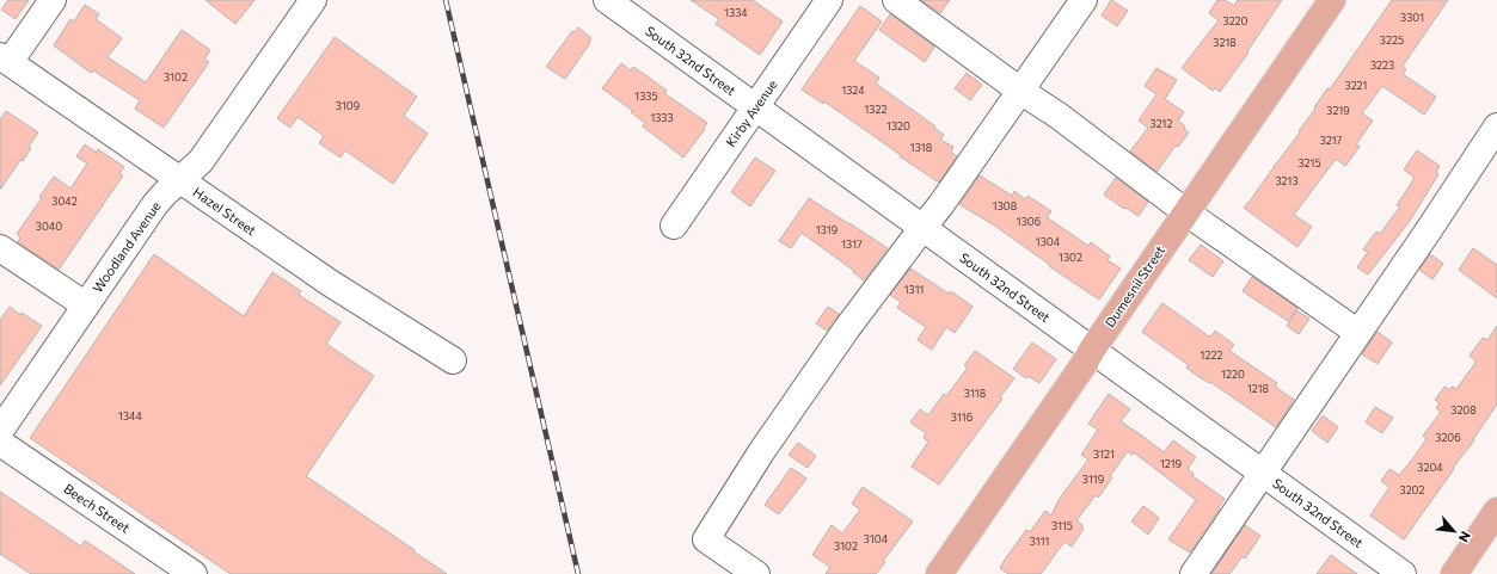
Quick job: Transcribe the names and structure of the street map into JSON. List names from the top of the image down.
{
  "streets": {
    "main road": ["Dumesnil Street"],
    "street": [
      "South 32nd Street",
      "Kirby Avenue",
      "Hazel Street",
      "Woodland Avenue",
      "Beech Street"
    ]
  },
  "crossings": [
    ["South 32nd Street", "Kirby Avenue"],
    ["South 32nd Street", "Dumesnil Street"],
    ["Hazel Street", "Woodland Avenue"]
  ],
  "house_numbers": [
    "1334",
    "3301",
    "3220",
    "3225",
    "3218",
    "3223",
    "3102",
    "3221",
    "1324",
    "1335",
    "3109",
    "1322",
    "3219",
    "1333",
    "3212",
    "1320",
    "3217",
    "1318",
    "3215",
    "3213",
    "3042",
    "1308",
    "1306",
    "3040",
    "1319",
    "1304",
    "1317",
    "1302",
    "1311",
    "1222",
    "1220",
    "1218",
    "3118",
    "3208",
    "1344",
    "3116",
    "3206",
    "3121",
    "1219",
    "3204",
    "3119",
    "3202",
    "3115",
    "3104",
    "3111",
    "3102"
  ],
  "north": "bottom right"
}
